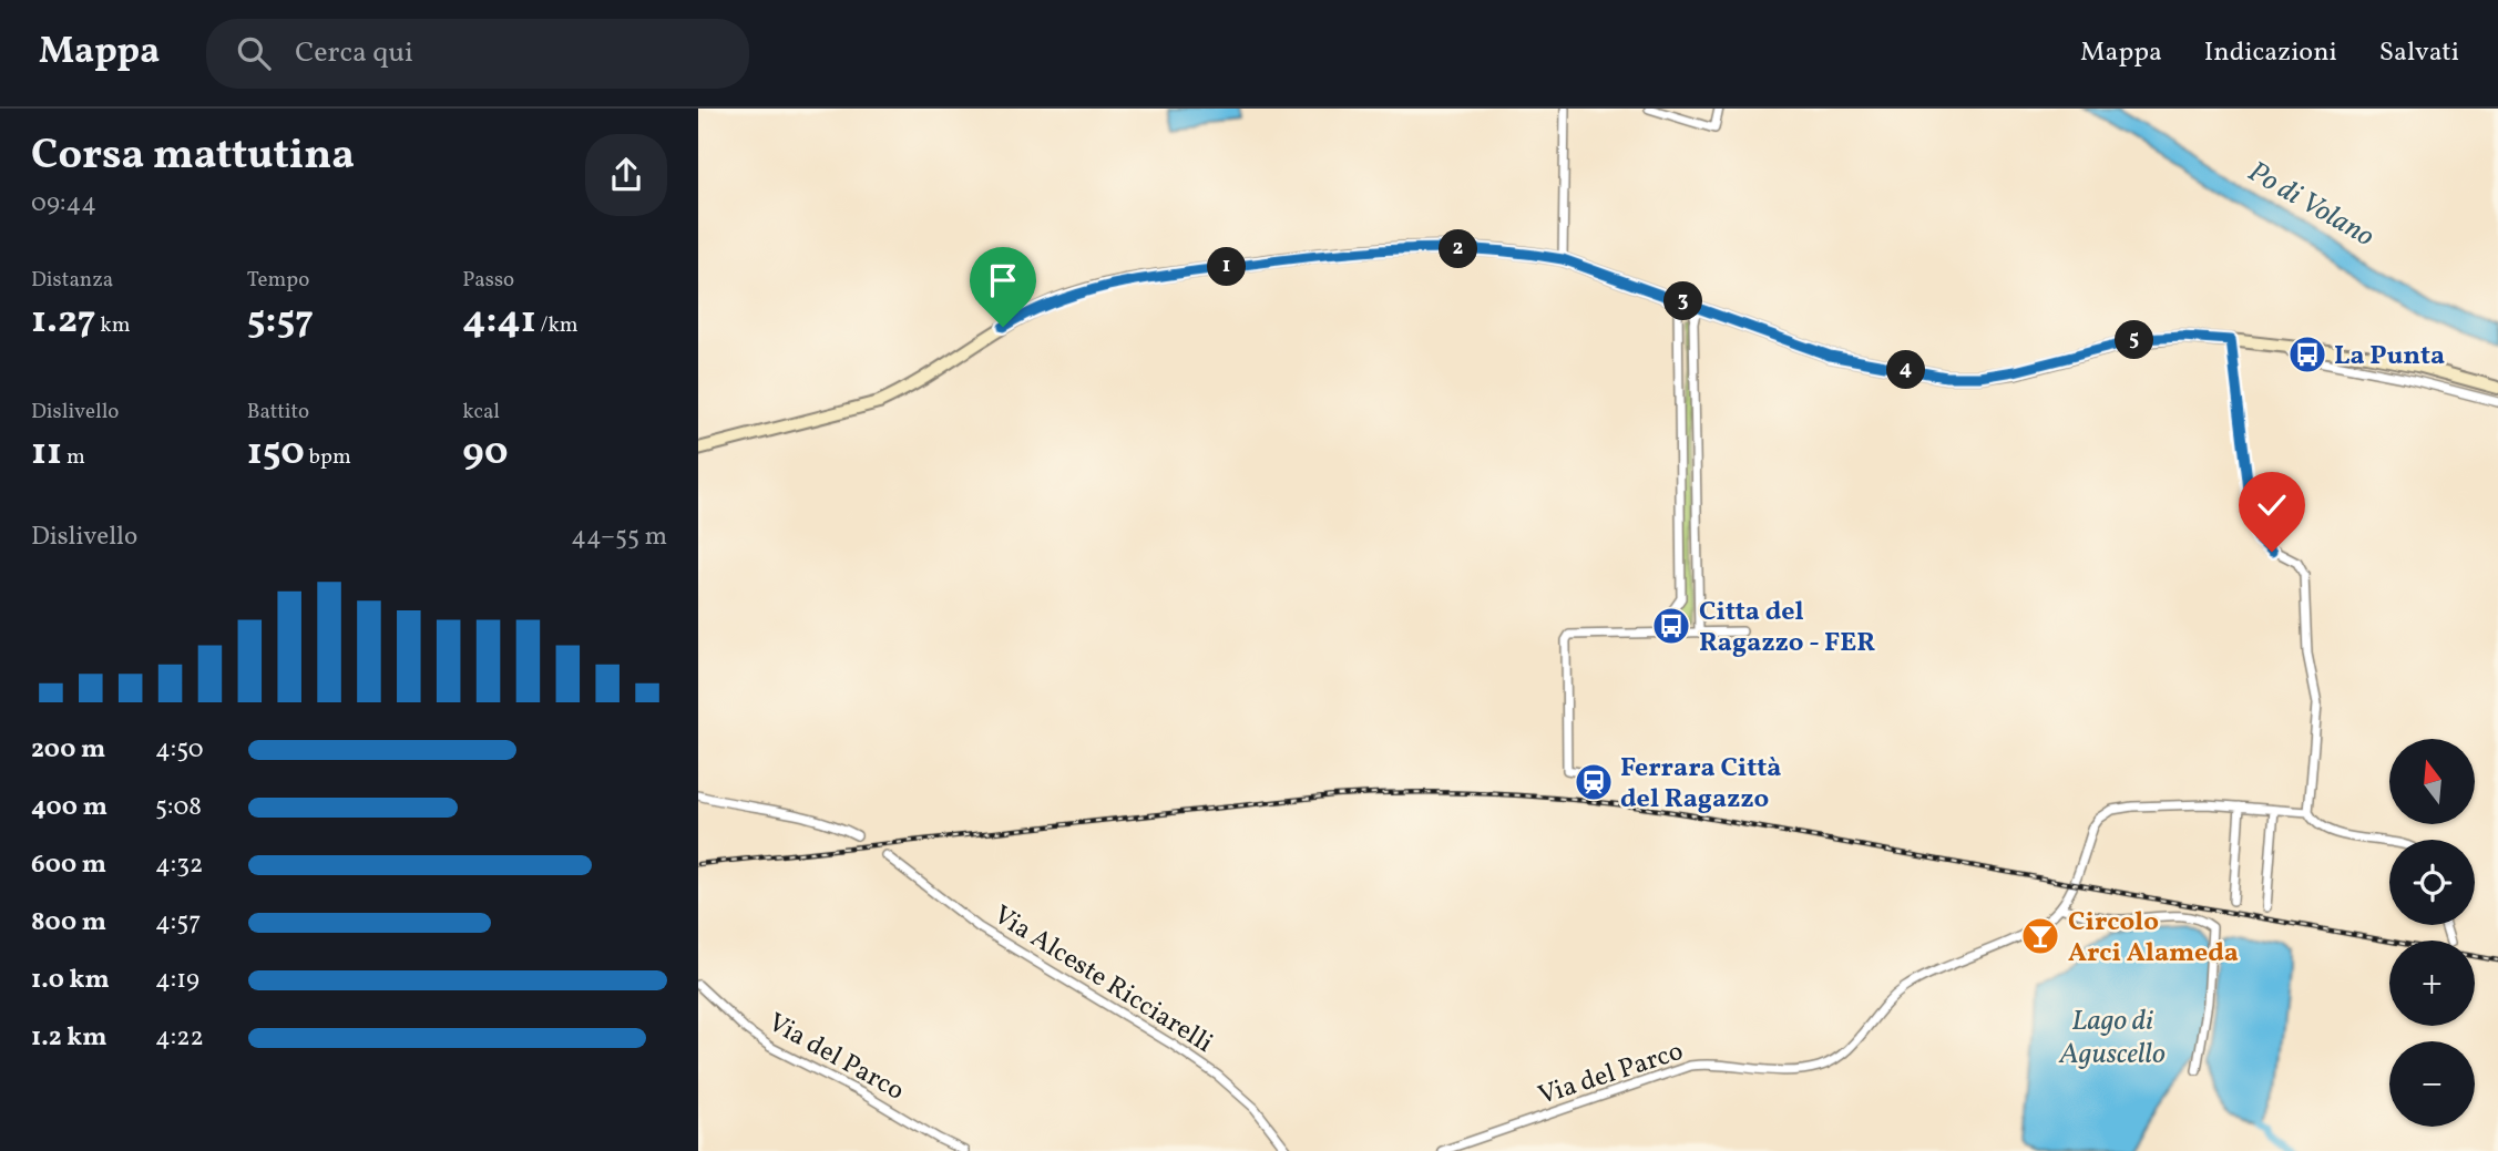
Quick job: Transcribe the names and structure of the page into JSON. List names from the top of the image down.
{
  "streets": {
    "street": ["Via Alceste Ricciarelli", "Via del Parco"]
  },
  "water": ["Po di Volano", "Lago di Aguscello"],
  "places": {
    "bus stop": ["La Punta", "Citta del Ragazzo - FER"],
    "station": ["Ferrara Città del Ragazzo"],
    "bar": ["Circolo Arci Alameda"]
  },
  "north": "top",
  "page": {
    "header": "Mappa",
    "search": "Cerca qui",
    "nav": ["Mappa", "Indicazioni", "Salvati"],
    "heading": ["Corsa mattutina", "09:44"],
    "pins": [
      "2",
      "1",
      "3",
      "5",
      "4"
    ],
    "stats": [
      ["Distanza", "1.27 km"],
      ["Tempo", "5:57"],
      ["Passo", "4:41 /km"],
      ["Dislivello", "11 m"],
      ["Battito", "150 bpm"],
      ["kcal", "90"]
    ],
    "chart": ["Dislivello", "44–55 m"],
    "list": [
      {
        "name": "200 m",
        "note": "4:50"
      },
      {
        "name": "400 m",
        "note": "5:08"
      },
      {
        "name": "600 m",
        "note": "4:32"
      },
      {
        "name": "800 m",
        "note": "4:57"
      },
      {
        "name": "1.0 km",
        "note": "4:19"
      },
      {
        "name": "1.2 km",
        "note": "4:22"
      }
    ],
    "map_buttons": ["+", "−"]
  }
}
